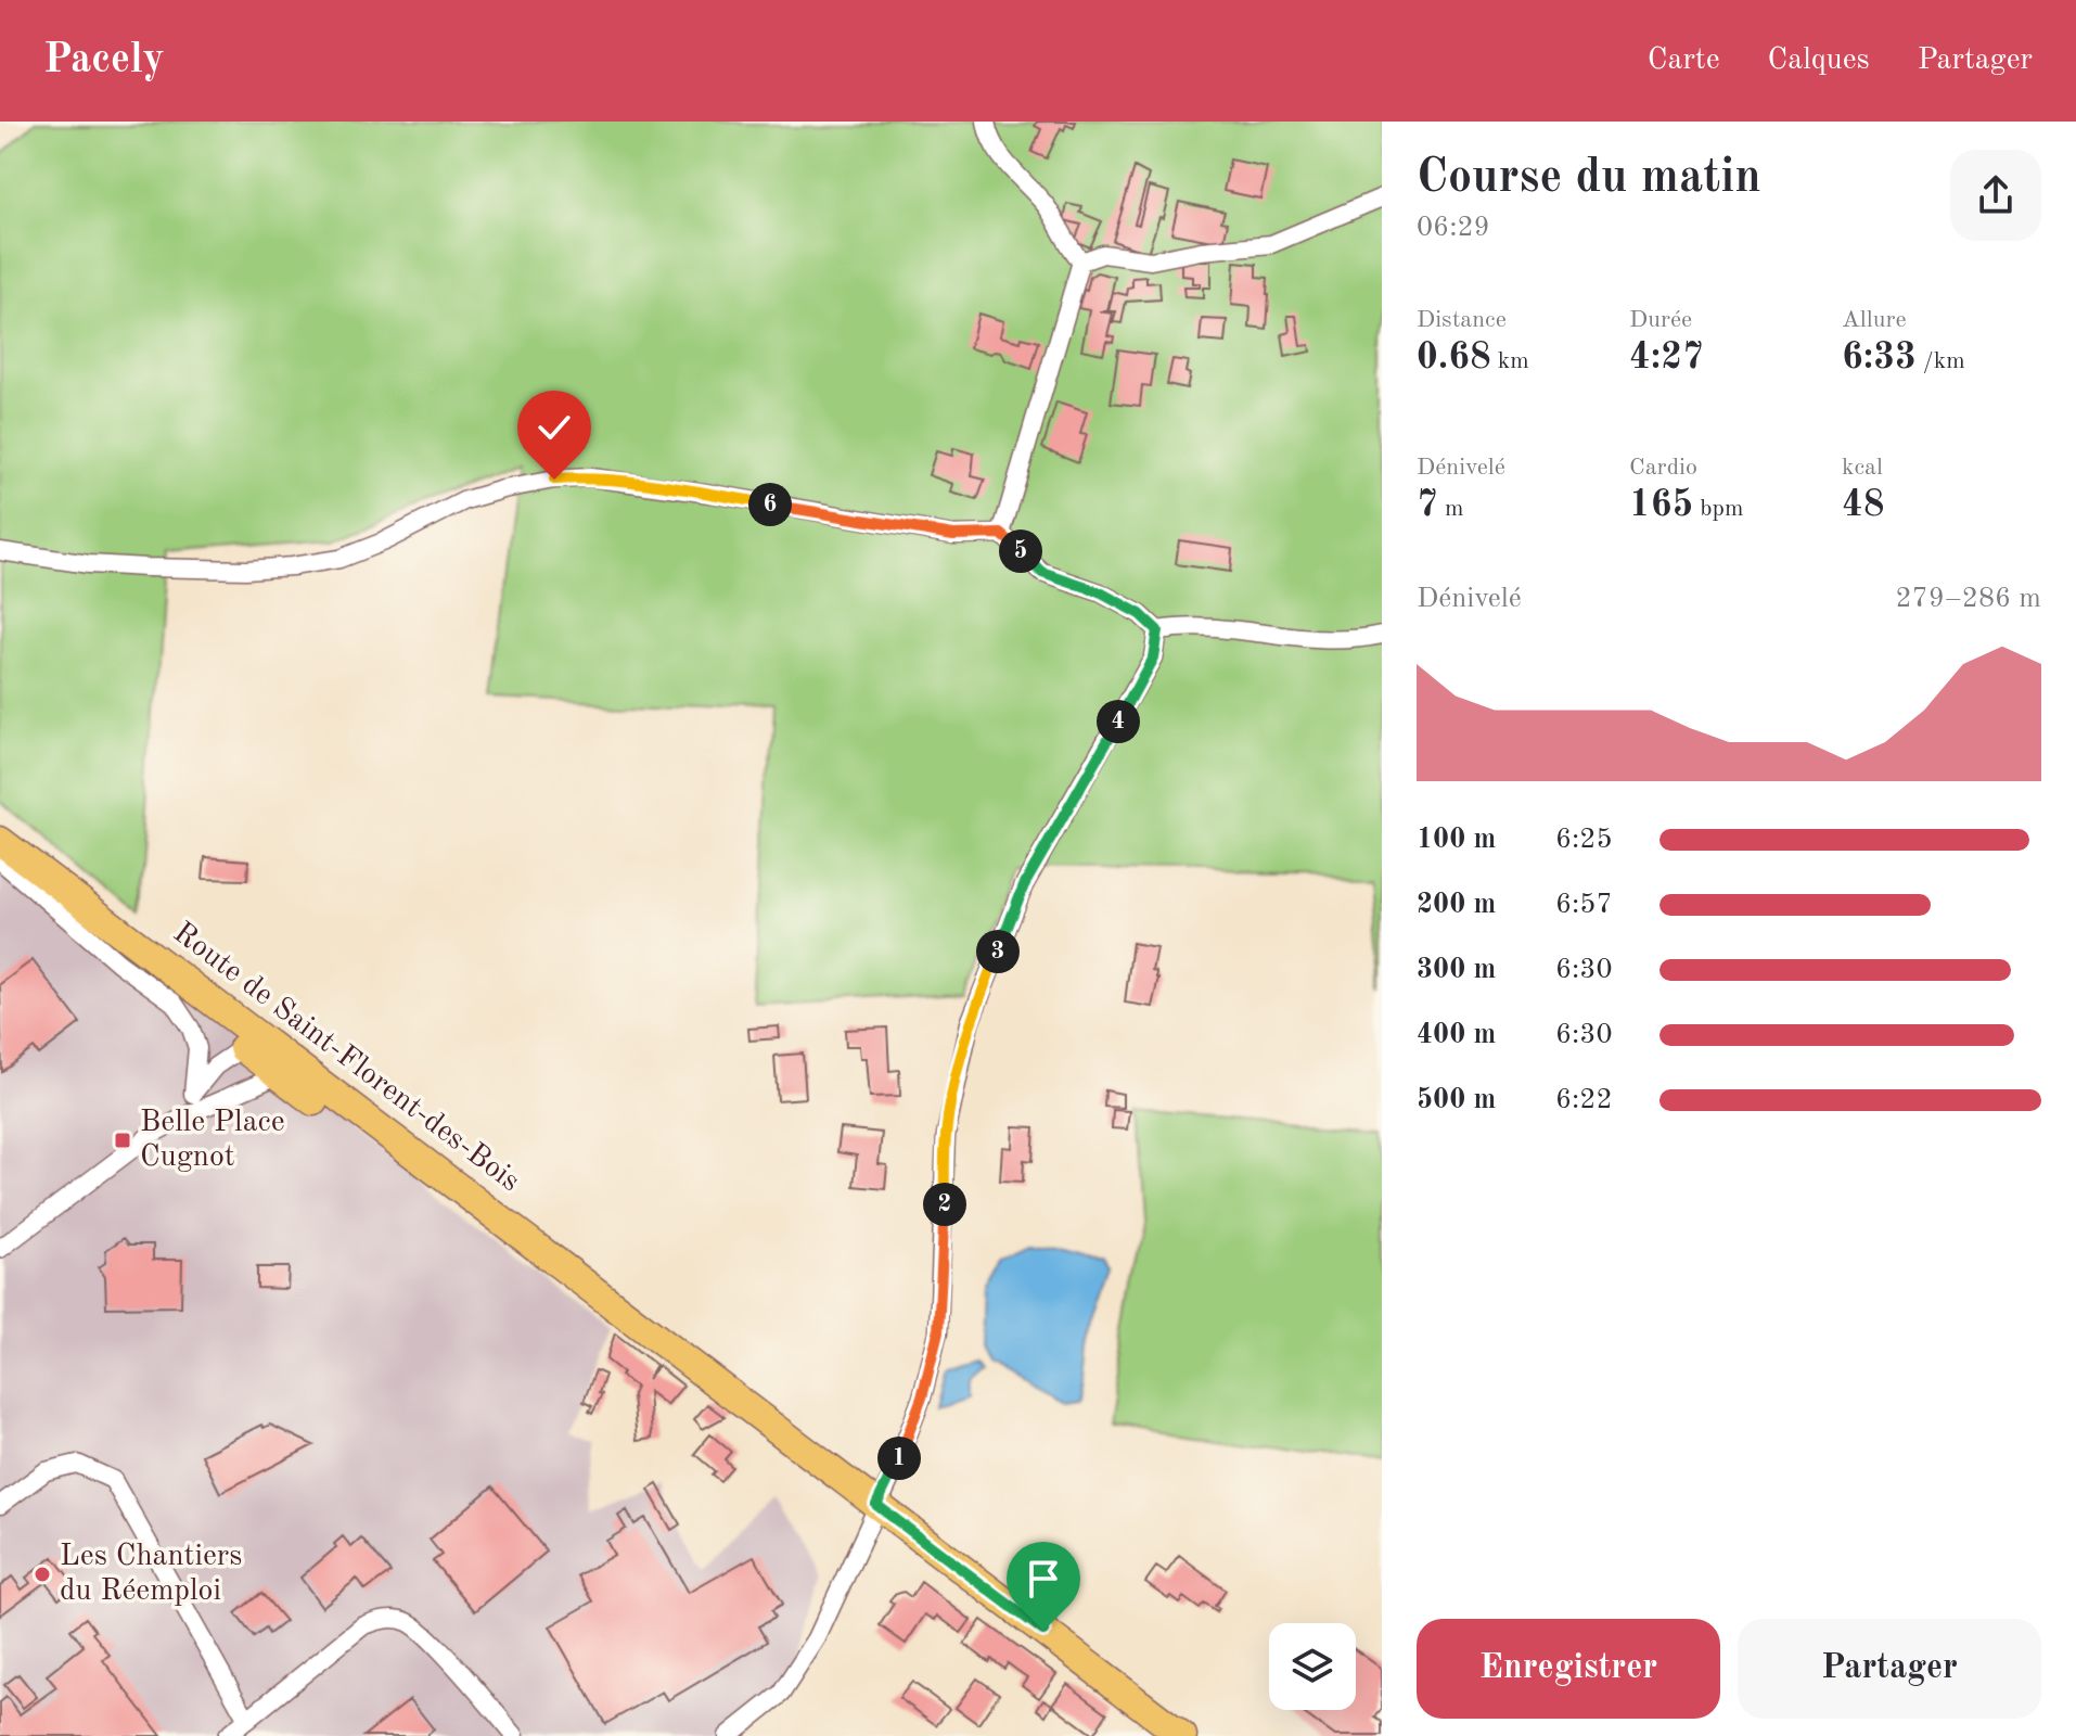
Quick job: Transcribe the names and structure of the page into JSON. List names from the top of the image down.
{
  "streets": {
    "main road": ["Route de Saint-Florent-des-Bois"]
  },
  "places": {
    "transit": ["Belle Place Cugnot"],
    "other": ["Les Chantiers du Réemploi"]
  },
  "page": {
    "header": "Pacely",
    "nav": ["Carte", "Calques", "Partager"],
    "heading": ["Course du matin", "06:29"],
    "stats": [
      ["Distance", "0.68 km"],
      ["Durée", "4:27"],
      ["Allure", "6:33 /km"],
      ["Dénivelé", "7 m"],
      ["Cardio", "165 bpm"],
      ["kcal", "48"]
    ],
    "pins": [
      "6",
      "5",
      "4",
      "3",
      "2",
      "1"
    ],
    "chart": ["Dénivelé", "279–286 m"],
    "list": [
      {
        "name": "100 m",
        "note": "6:25"
      },
      {
        "name": "200 m",
        "note": "6:57"
      },
      {
        "name": "300 m",
        "note": "6:30"
      },
      {
        "name": "400 m",
        "note": "6:30"
      },
      {
        "name": "500 m",
        "note": "6:22"
      }
    ],
    "buttons": ["Enregistrer", "Partager"]
  }
}
